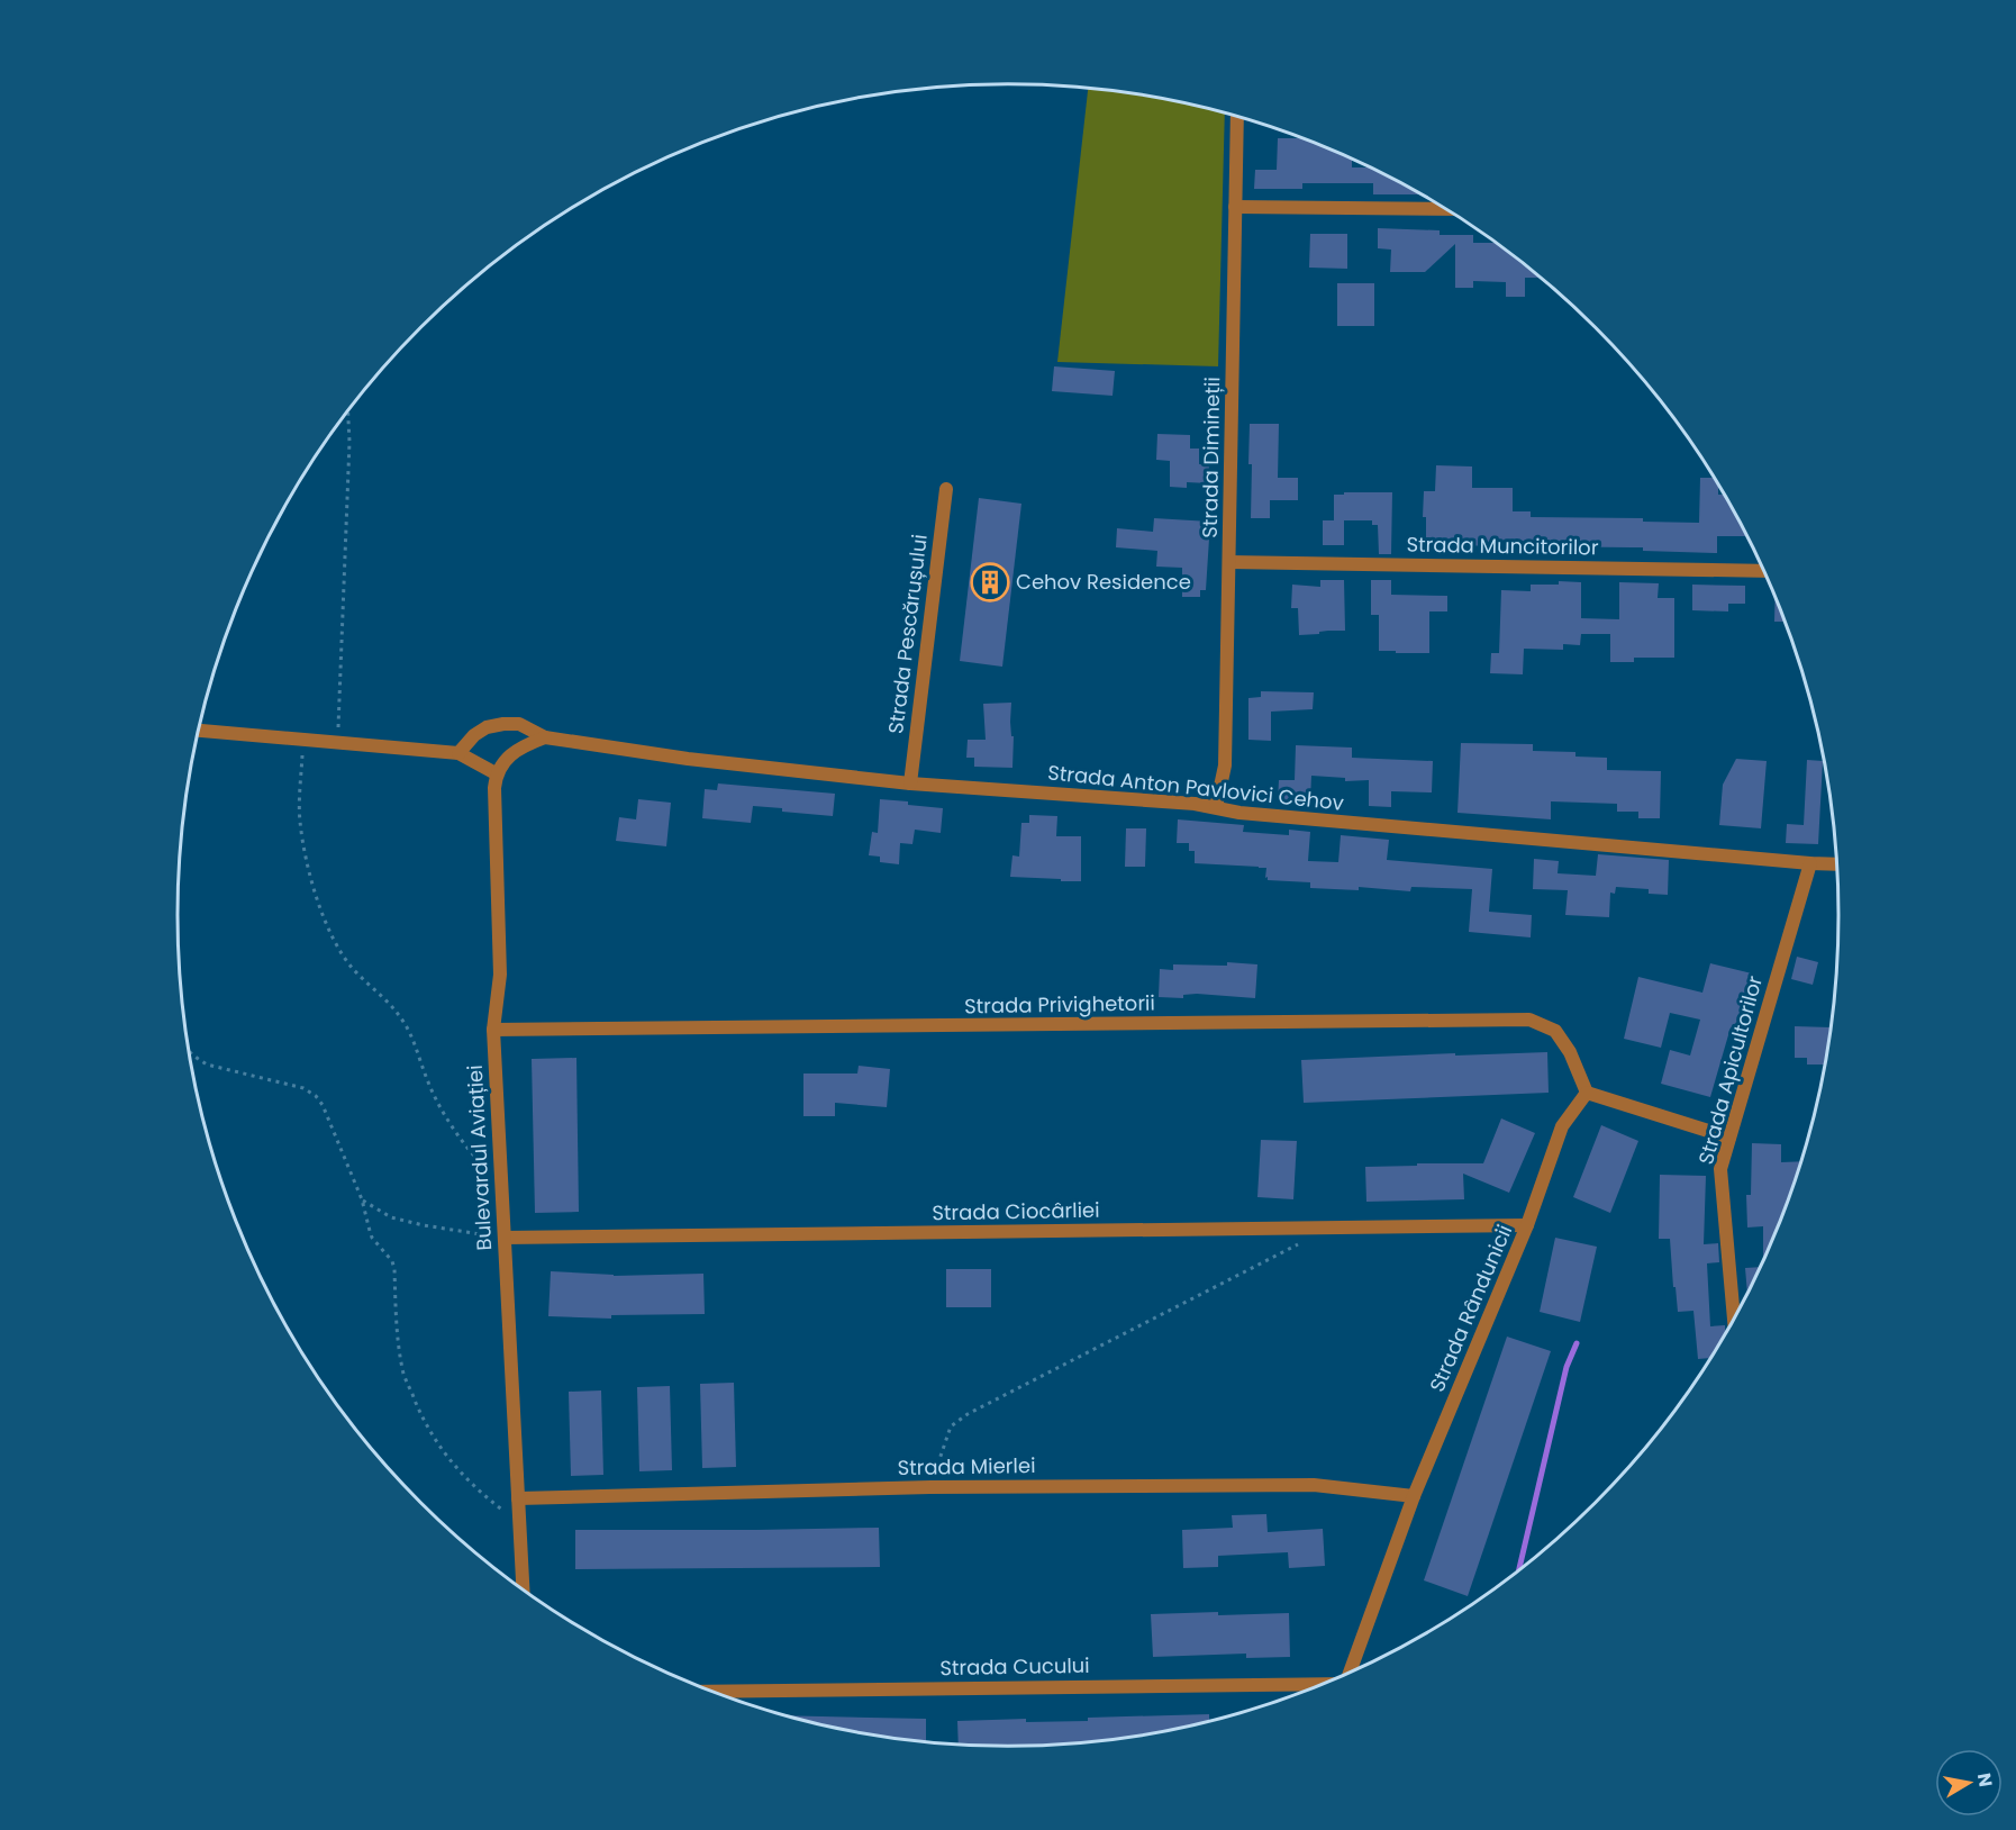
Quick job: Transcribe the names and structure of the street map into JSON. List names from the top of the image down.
{
  "streets": {
    "street": [
      "Strada Dimineții",
      "Strada Muncitorilor",
      "Strada Pescărușului",
      "Strada Anton Pavlovici Cehov",
      "Strada Privighetorii",
      "Strada Apicultorilor",
      "Bulevardul Aviației",
      "Strada Ciocârliei",
      "Strada Rândunicii",
      "Strada Mierlei",
      "Strada Cucului"
    ]
  },
  "crossings": [
    ["Strada Dimineții", "Strada Muncitorilor"],
    ["Strada Dimineții", "Strada Anton Pavlovici Cehov"],
    ["Strada Pescărușului", "Strada Anton Pavlovici Cehov"],
    ["Strada Anton Pavlovici Cehov", "Strada Apicultorilor"],
    ["Strada Privighetorii", "Bulevardul Aviației"],
    ["Strada Privighetorii", "Strada Rândunicii"],
    ["Bulevardul Aviației", "Strada Ciocârliei"],
    ["Bulevardul Aviației", "Strada Mierlei"],
    ["Strada Ciocârliei", "Strada Rândunicii"],
    ["Strada Rândunicii", "Strada Mierlei"]
  ],
  "places": {
    "building": ["Cehov Residence"]
  },
  "north": "right"
}
